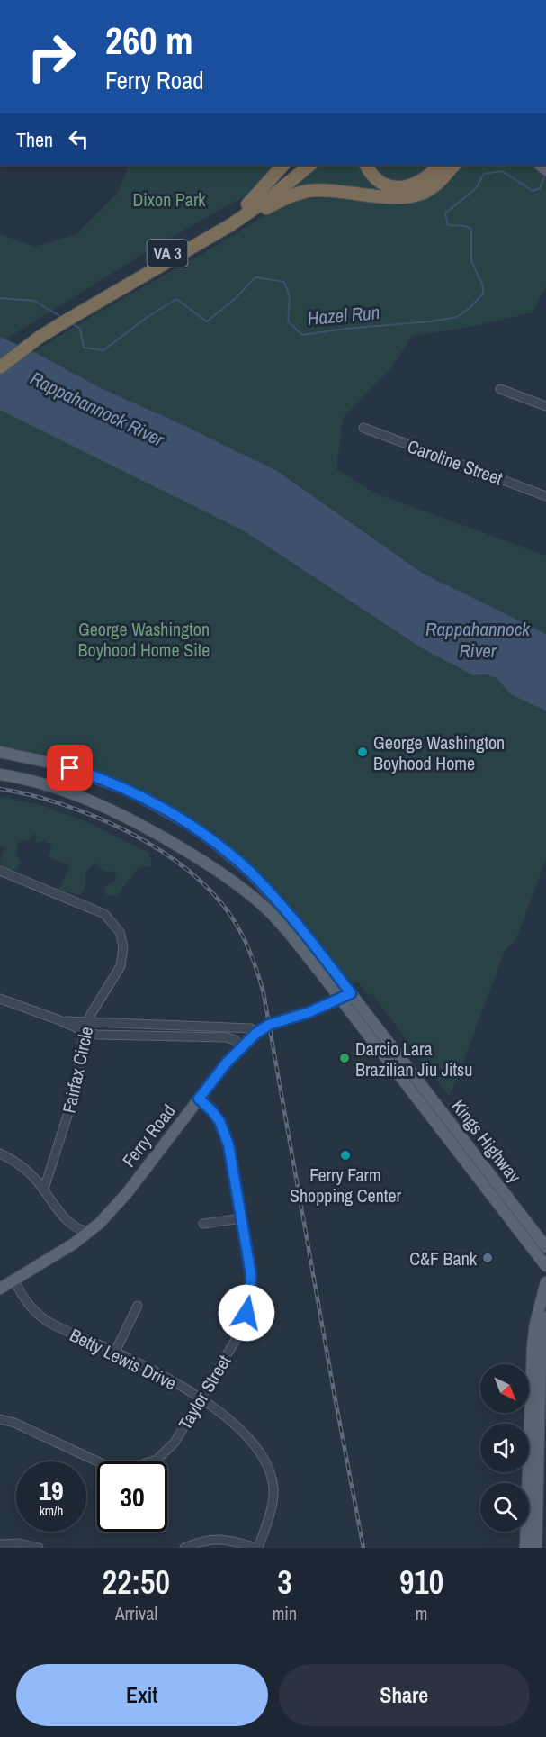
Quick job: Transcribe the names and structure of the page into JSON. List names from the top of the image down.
{
  "streets": {
    "highway": ["VA 3"],
    "main road": ["Ferry Road", "Kings Highway"],
    "street": [
      "Caroline Street",
      "Fairfax Circle",
      "Betty Lewis Drive",
      "Taylor Street"
    ]
  },
  "crossings": [
    ["Ferry Road", "Kings Highway"],
    ["Ferry Road", "Betty Lewis Drive"],
    ["Ferry Road", "Taylor Street"],
    ["Betty Lewis Drive", "Taylor Street"]
  ],
  "water": ["Hazel Run", "Rappahannock River"],
  "parks": ["Dixon Park", "George Washington Boyhood Home Site"],
  "places": [
    "George Washington Boyhood Home",
    "Darcio Lara Brazilian Jiu Jitsu",
    "Ferry Farm Shopping Center",
    "C&F Bank"
  ],
  "north": "bottom right",
  "page": {
    "turn": ["260 m", "Ferry Road"],
    "then": "Then",
    "speed": "19 km/h",
    "limit": "30",
    "eta": [
      "22:50",
      "Arrival",
      "3",
      "min",
      "910",
      "m"
    ],
    "buttons": ["Exit", "Share"]
  }
}
